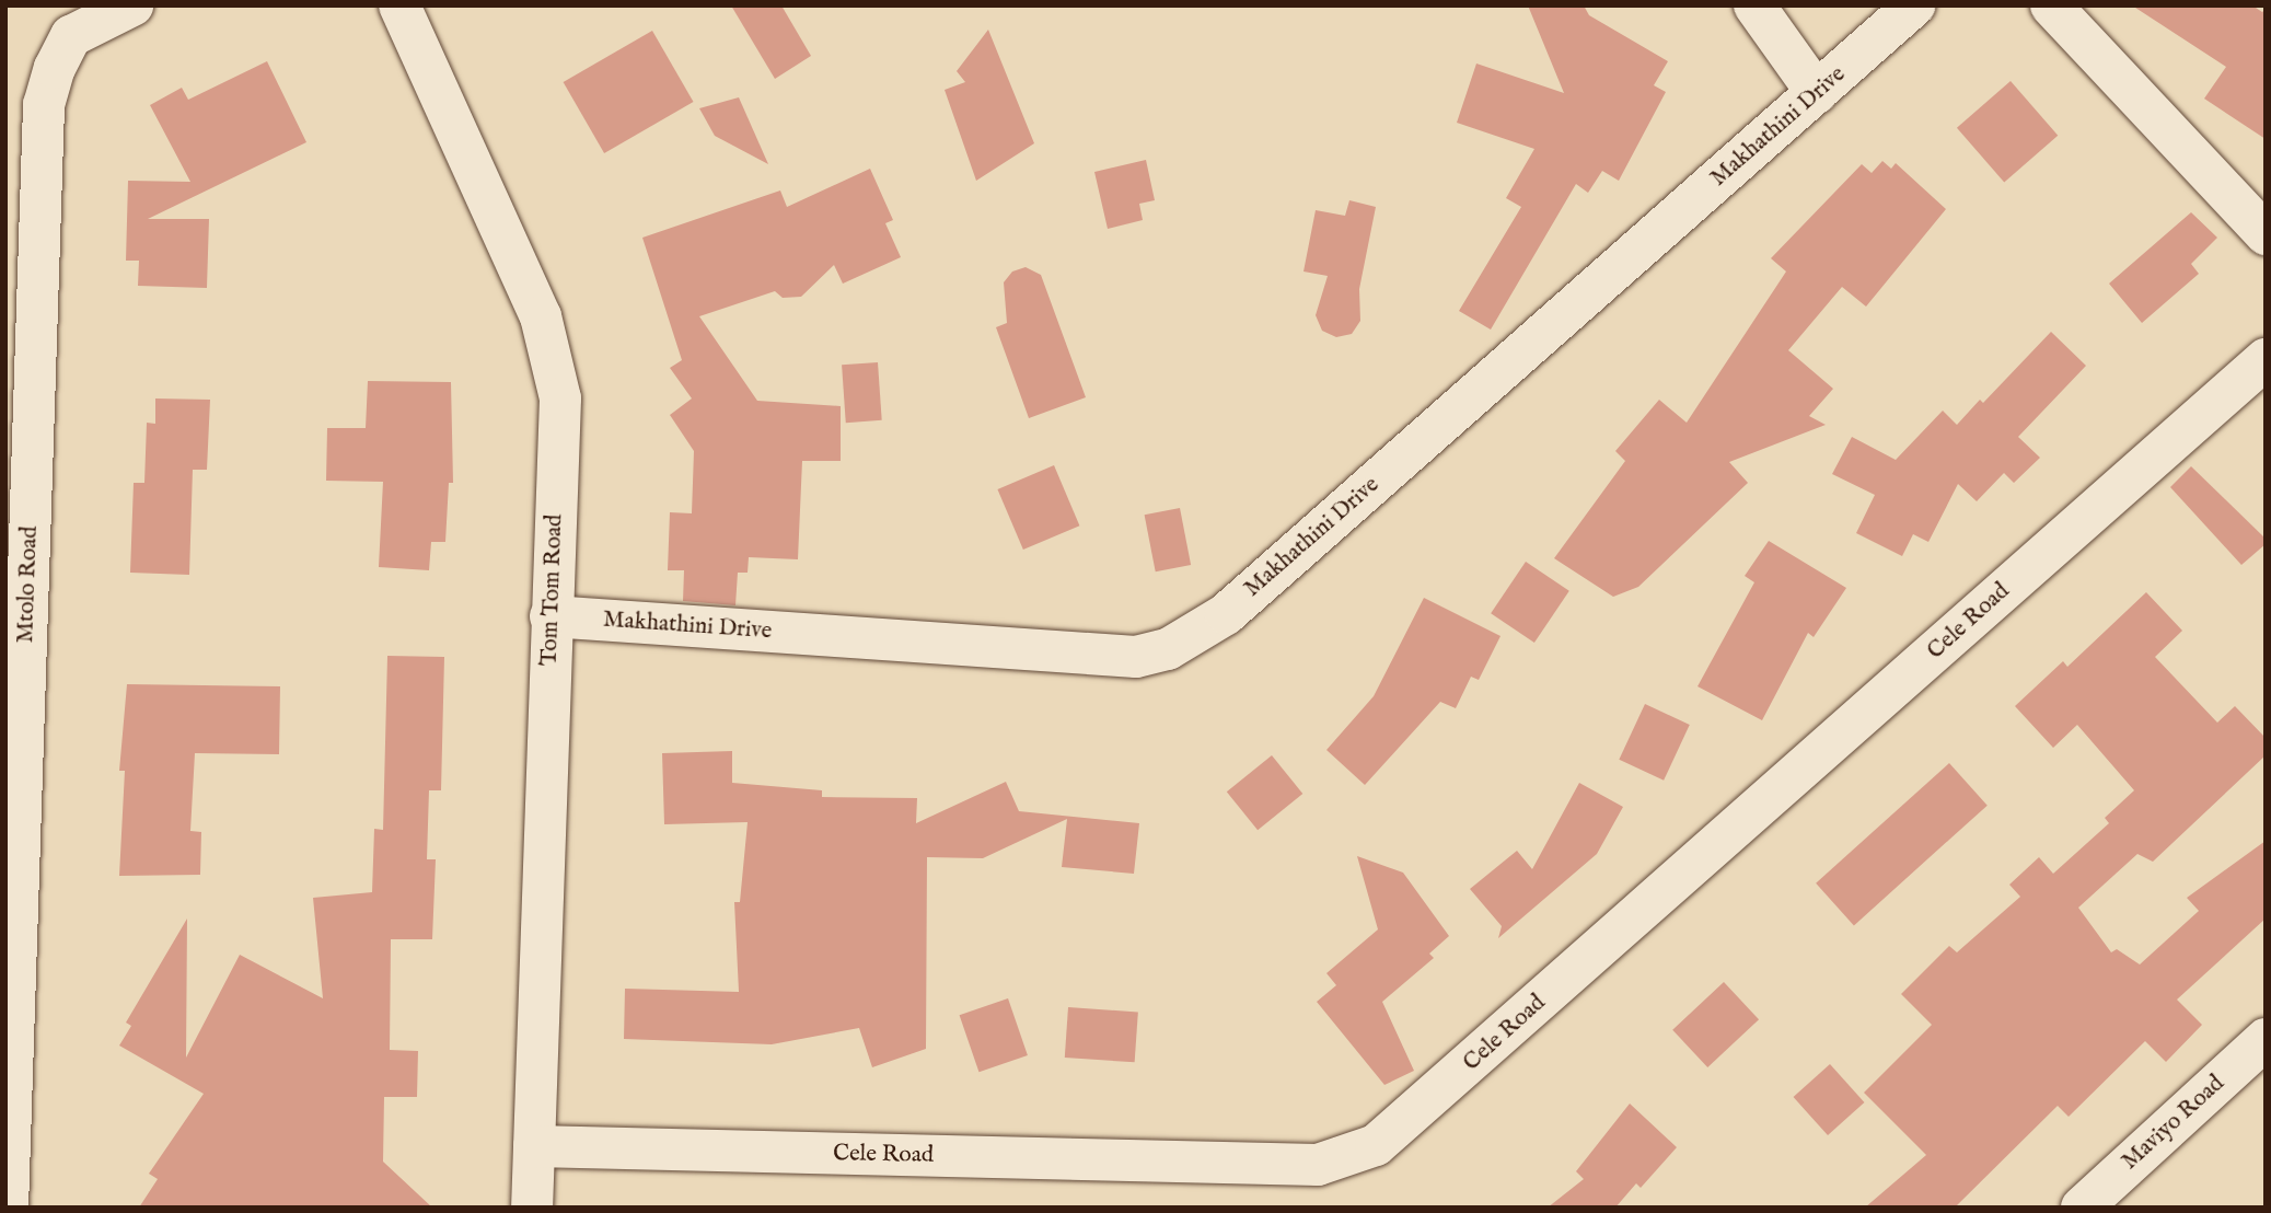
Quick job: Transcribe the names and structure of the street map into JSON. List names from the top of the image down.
{
  "streets": {
    "street": [
      "Makhathini Drive",
      "Mtolo Road",
      "Tom Tom Road",
      "Cele Road",
      "Maviyo Road"
    ]
  },
  "crossings": [
    ["Makhathini Drive", "Tom Tom Road"],
    ["Tom Tom Road", "Cele Road"]
  ]
}
